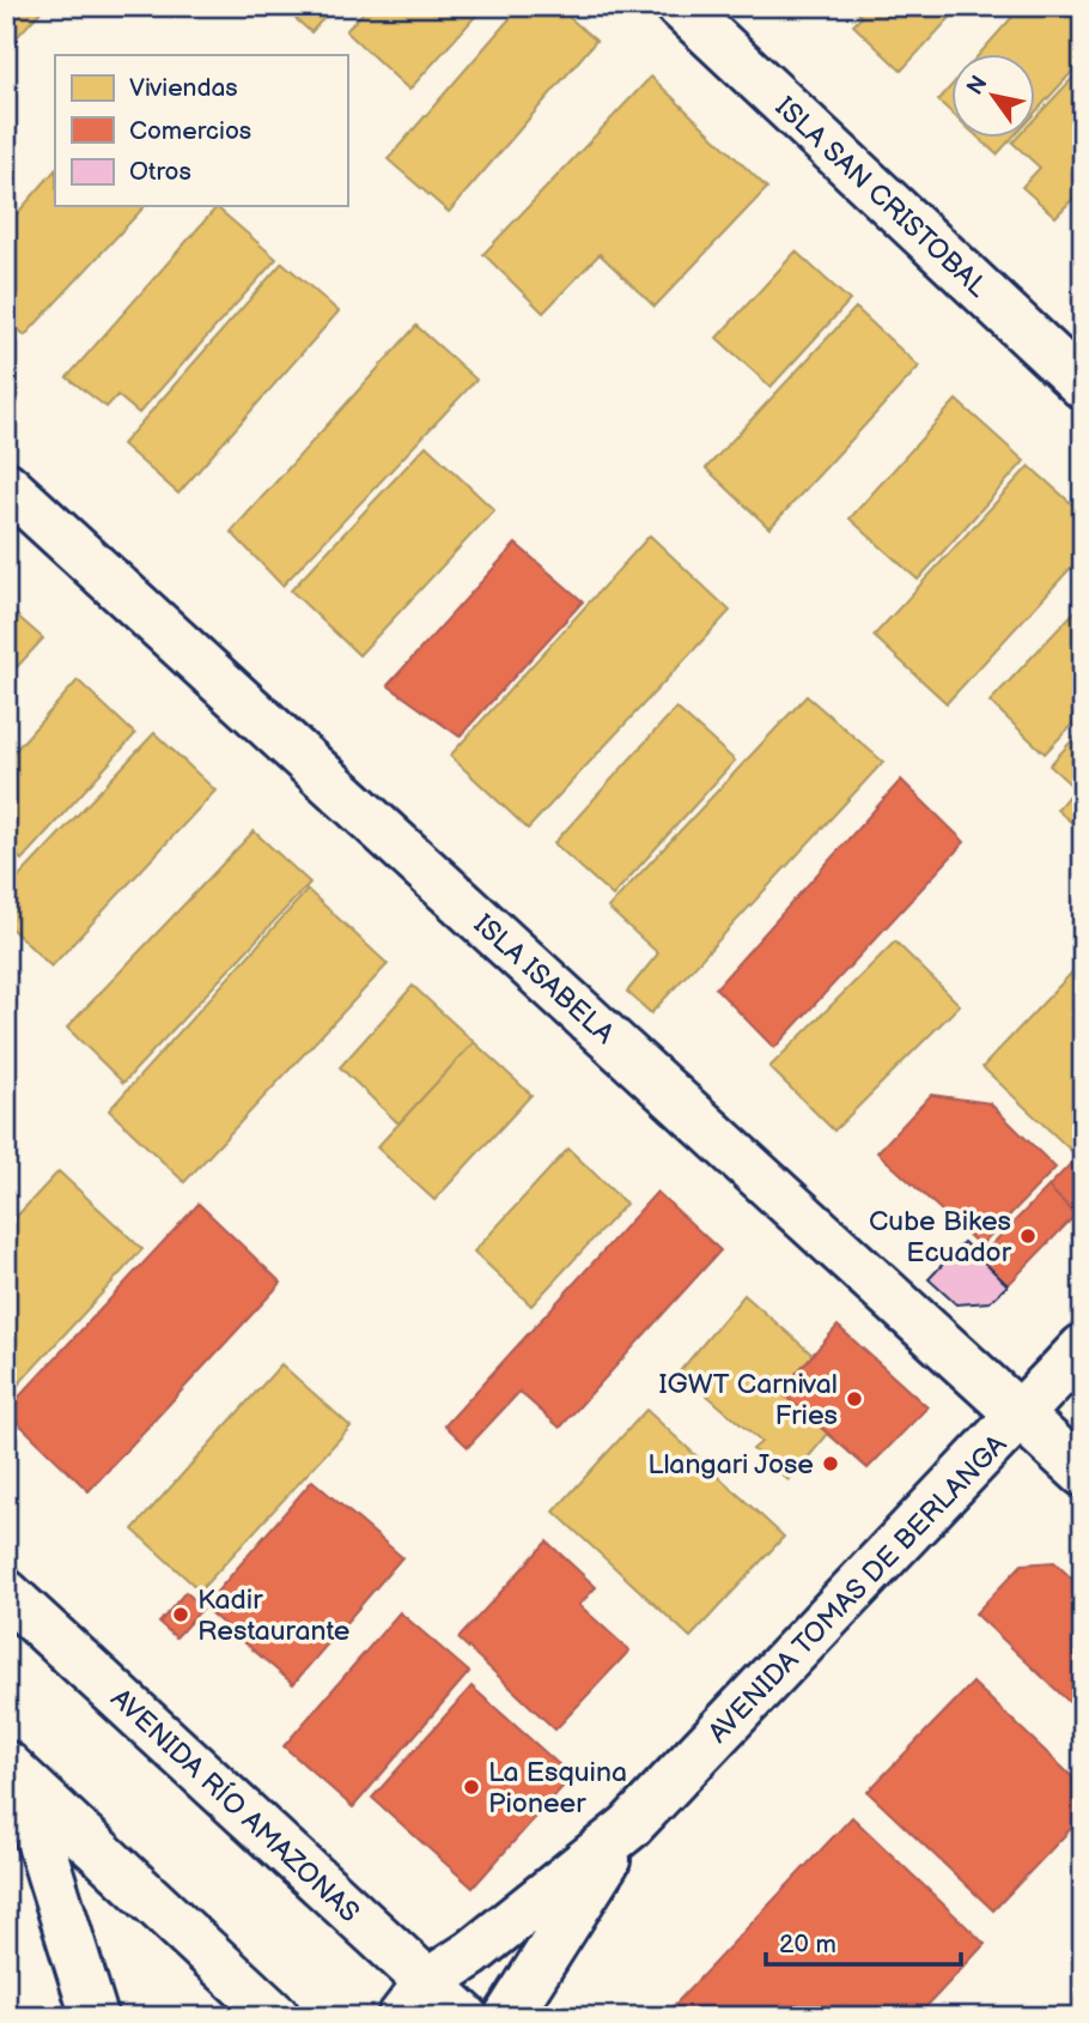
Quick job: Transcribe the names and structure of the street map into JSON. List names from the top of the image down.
{
  "streets": {
    "street": [
      "ISLA SAN CRISTOBAL",
      "ISLA ISABELA",
      "AVENIDA TOMAS DE BERLANGA",
      "AVENIDA RÍO AMAZONAS"
    ]
  },
  "crossings": [
    ["ISLA ISABELA", "AVENIDA TOMAS DE BERLANGA"],
    ["AVENIDA TOMAS DE BERLANGA", "AVENIDA RÍO AMAZONAS"]
  ],
  "places": [
    "Cube Bikes Ecuador",
    "IGWT Carnival Fries",
    "Llangari Jose",
    "Kadir Restaurante",
    "La Esquina Pioneer"
  ],
  "legend": ["Viviendas", "Comercios", "Otros"],
  "scale_bar": "20 m",
  "north": "top left"
}
